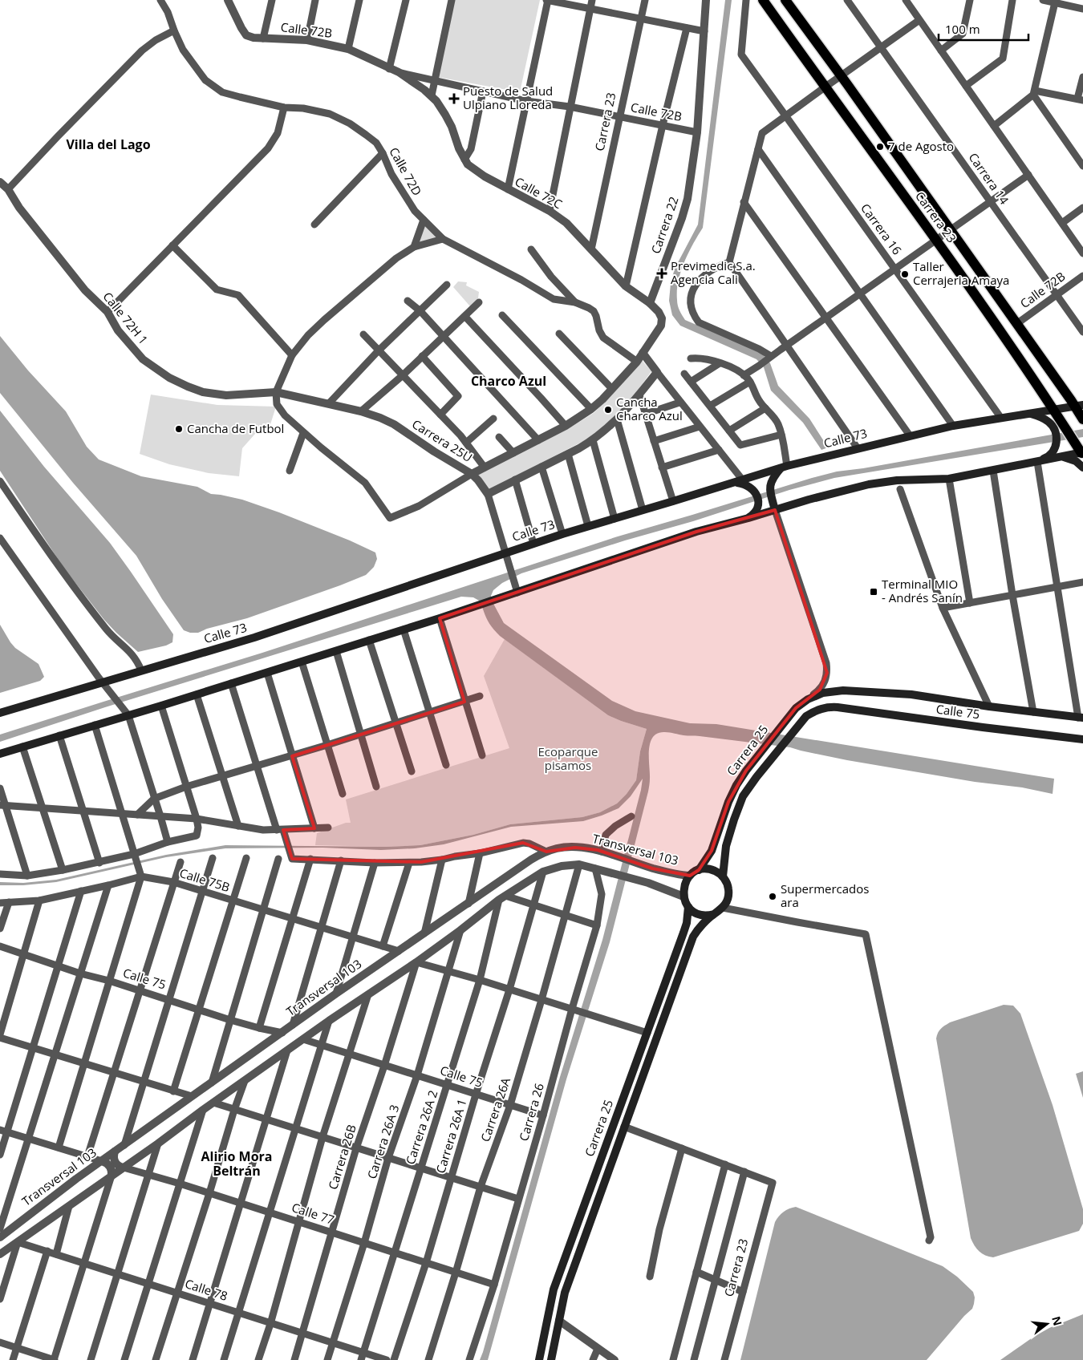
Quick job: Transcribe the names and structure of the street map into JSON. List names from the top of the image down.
{
  "streets": {
    "main road": [
      "Carrera 23",
      "Calle 73",
      "Calle 75",
      "Carrera 25"
    ],
    "street": [
      "Calle 72B",
      "Calle 72D",
      "Carrera 14",
      "Calle 72C",
      "Carrera 22",
      "Carrera 16",
      "Calle 72H 1",
      "Carrera 25U",
      "Transversal 103",
      "Calle 75B",
      "Carrera 26A",
      "Carrera 26",
      "Carrera 26A 2",
      "Carrera 26A 1",
      "Carrera 26A 3",
      "Carrera 26B",
      "Calle 77",
      "Calle 78"
    ]
  },
  "crossings": [
    ["Calle 72B", "Carrera 23"],
    ["Calle 72B", "Carrera 14"],
    ["Calle 72B", "Calle 72C"],
    ["Calle 72B", "Carrera 22"],
    ["Carrera 23", "Calle 72C"],
    ["Carrera 23", "Calle 73"],
    ["Calle 72C", "Carrera 22"],
    ["Carrera 16", "Calle 73"],
    ["Calle 72H 1", "Carrera 25U"],
    ["Calle 73", "Carrera 25U"],
    ["Calle 75", "Carrera 25"],
    ["Calle 75", "Transversal 103"],
    ["Calle 75", "Carrera 26A"],
    ["Calle 75", "Carrera 26"],
    ["Calle 75", "Carrera 26A 2"],
    ["Calle 75", "Carrera 26A 1"],
    ["Calle 75", "Carrera 26A 3"],
    ["Calle 75", "Carrera 26B"],
    ["Carrera 25", "Transversal 103"],
    ["Transversal 103", "Calle 75B"],
    ["Carrera 26A", "Calle 77"],
    ["Carrera 26", "Calle 77"],
    ["Carrera 26A 2", "Calle 77"],
    ["Carrera 26A 2", "Calle 78"],
    ["Carrera 26A 1", "Calle 77"],
    ["Carrera 26A 3", "Calle 77"],
    ["Carrera 26A 3", "Calle 78"],
    ["Carrera 26B", "Calle 77"],
    ["Carrera 26B", "Calle 78"]
  ],
  "districts": ["Villa del Lago", "Charco Azul", "Alirio Mora Beltrán"],
  "parks": ["Ecoparque pisamos"],
  "places": {
    "health": ["Puesto de Salud Ulpiano Lloreda", "Previmedic S.a. Agencia Cali"],
    "other": [
      "7 de Agosto",
      "Taller Cerrajeria Amaya",
      "Cancha Charco Azul",
      "Cancha de Futbol",
      "Supermercados ara"
    ],
    "transit": ["Terminal MIO - Andrés Sanín"]
  },
  "scale_bar": "100 m",
  "north": "right"
}
